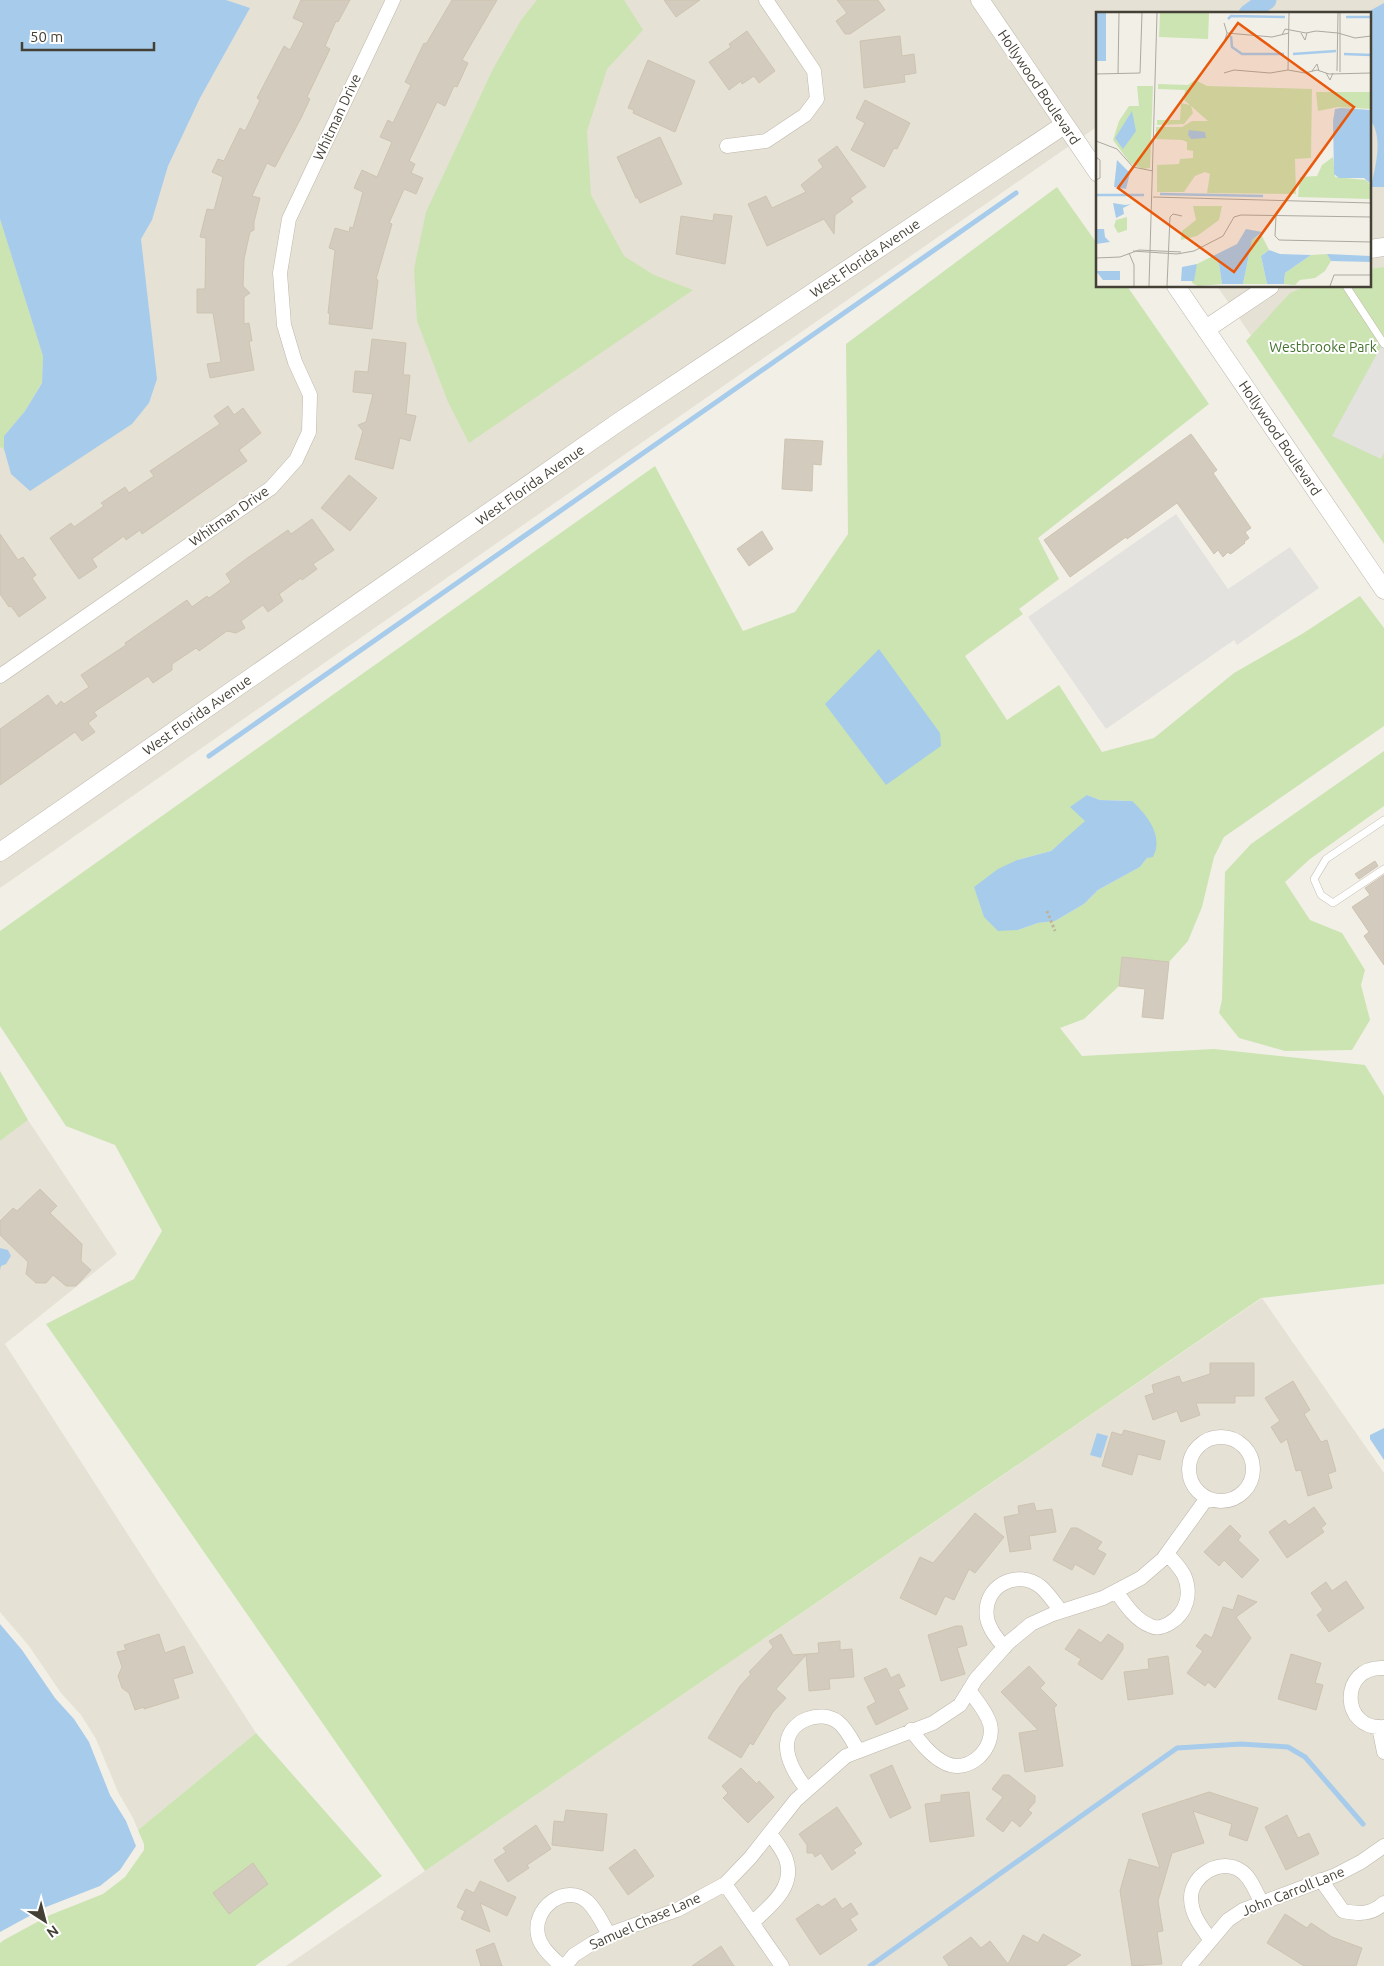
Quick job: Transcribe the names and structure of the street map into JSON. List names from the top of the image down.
{
  "streets": {
    "street": [
      "Hollywood Boulevard",
      "Whitman Drive",
      "West Florida Avenue",
      "John Carroll Lane",
      "Samuel Chase Lane"
    ]
  },
  "crossings": [
    ["Hollywood Boulevard", "West Florida Avenue"]
  ],
  "parks": ["Westbrooke Park"],
  "scale_bar": "50 m",
  "north": "bottom right"
}
